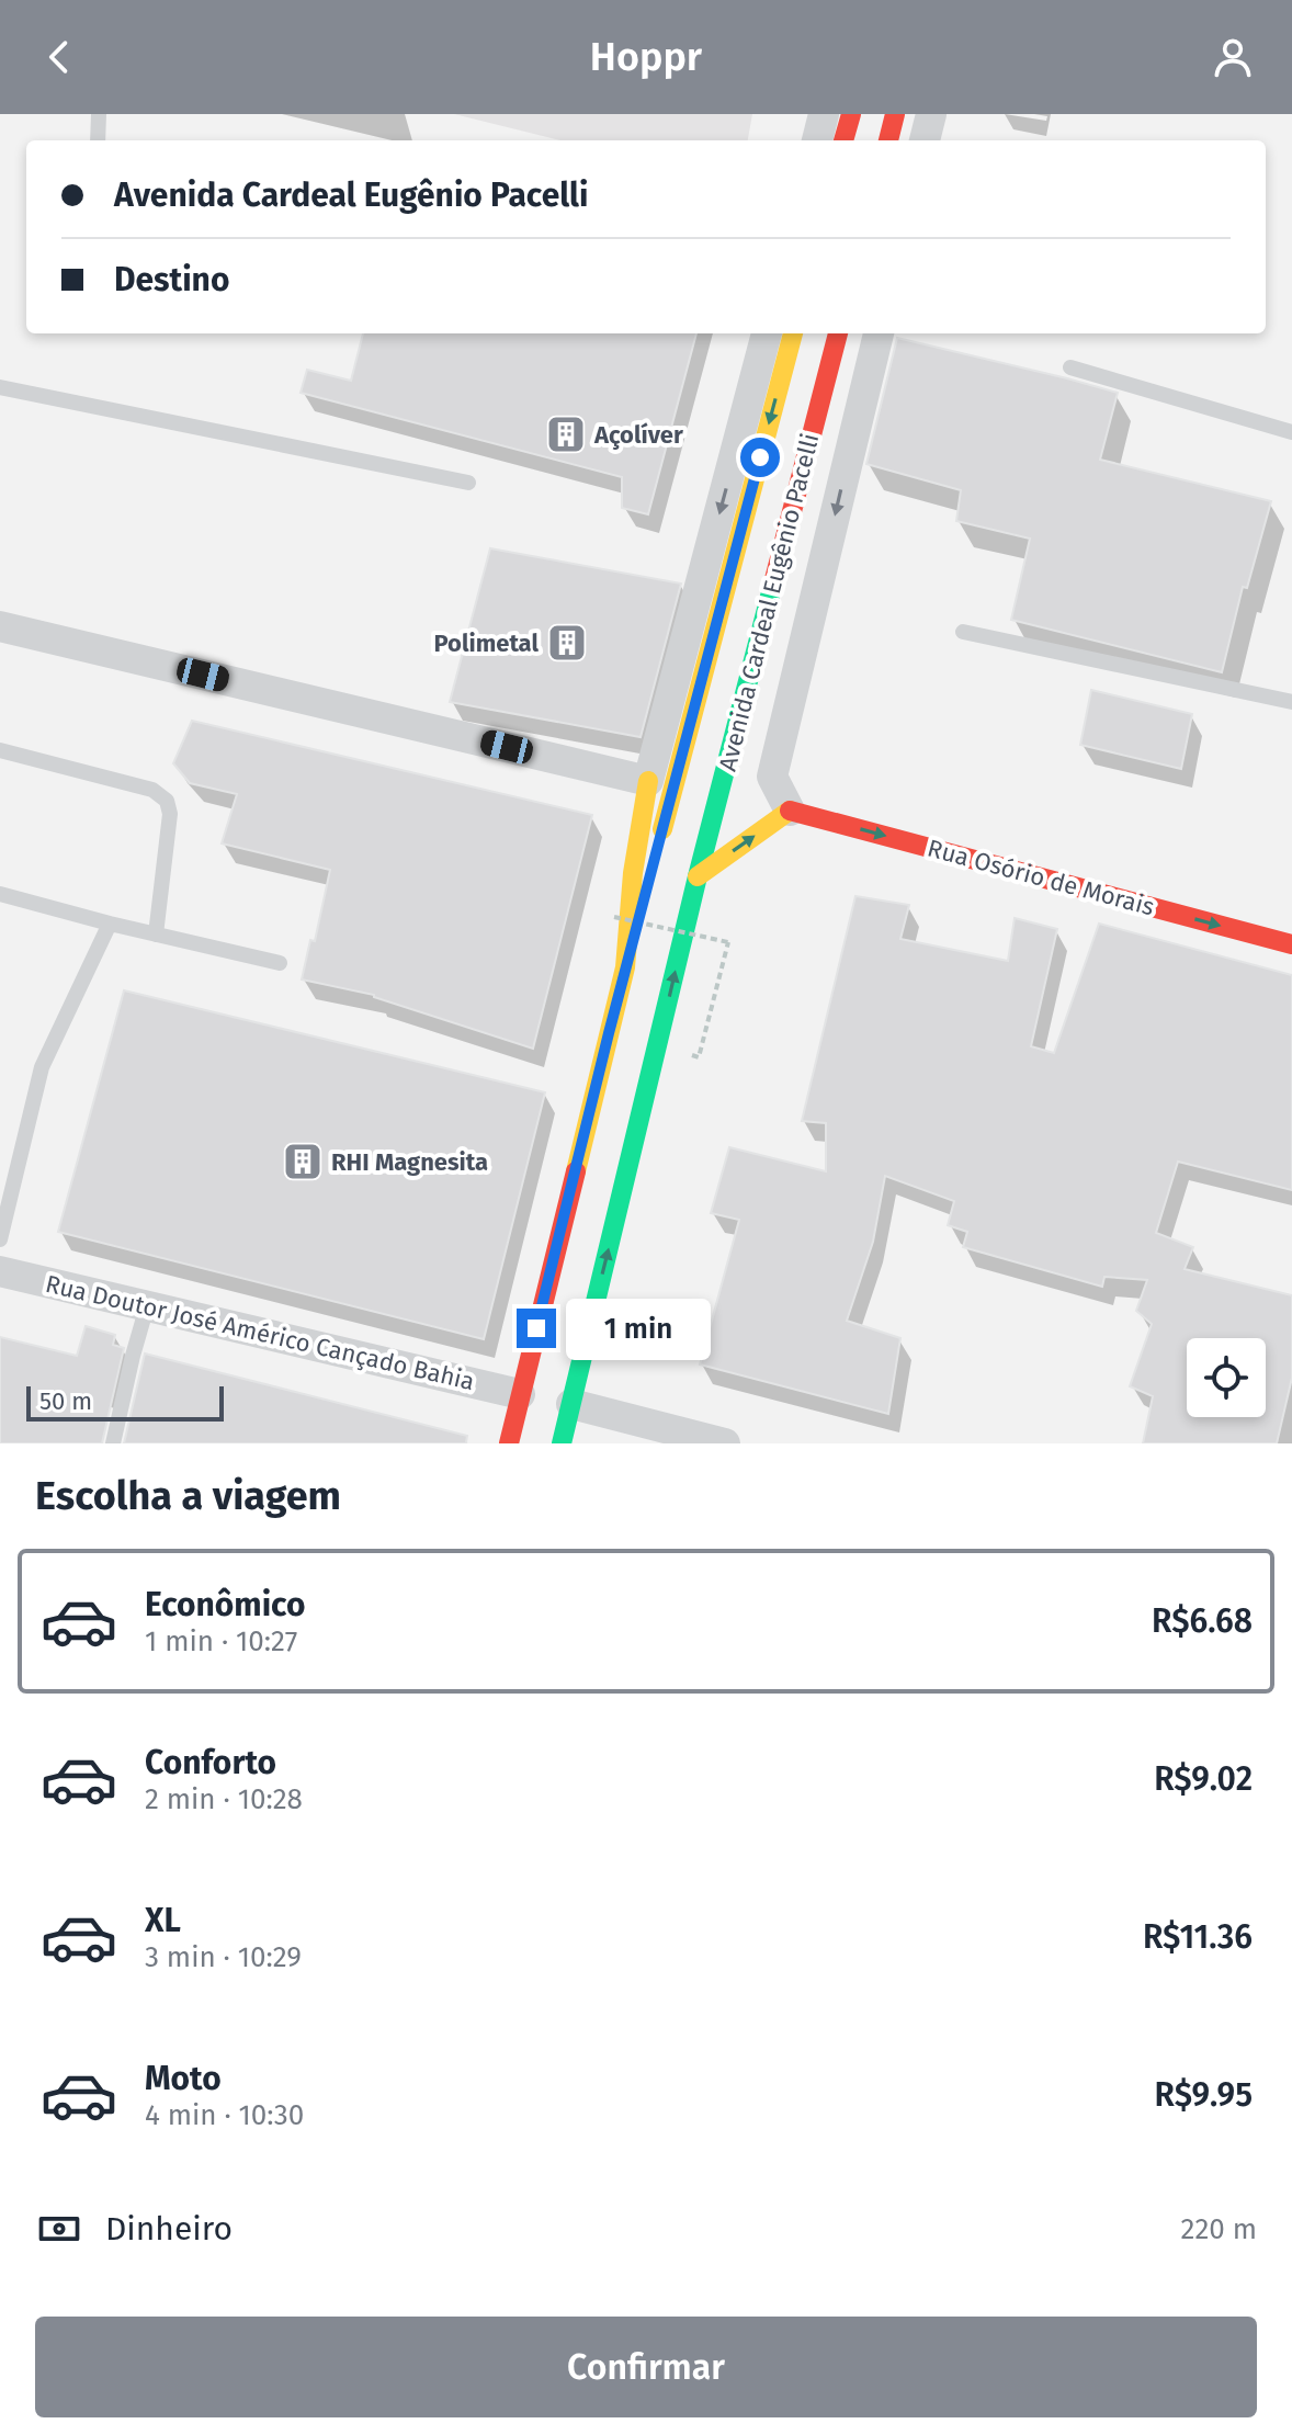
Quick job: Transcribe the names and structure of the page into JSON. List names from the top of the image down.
{
  "streets": {
    "main road": ["Avenida Cardeal Eugênio Pacelli", "Rua Osório de Morais"],
    "street": ["Rua Doutor José Américo Cançado Bahia"]
  },
  "crossings": [
    ["Avenida Cardeal Eugênio Pacelli", "Rua Osório de Morais"]
  ],
  "one_way": ["Rua Osório de Morais"],
  "places": {
    "building": ["Açolíver", "Polimetal", "RHI Magnesita"]
  },
  "scale_bar": "50 m",
  "page": {
    "header": "Hoppr",
    "banner": ["Avenida Cardeal Eugênio Pacelli", "Destino"],
    "bubble": "1 min",
    "scale": "50 m",
    "heading": "Escolha a viagem",
    "list": [
      {
        "name": "Econômico",
        "note": "1 min · 10:27",
        "value": "R$6.68"
      },
      {
        "name": "Conforto",
        "note": "2 min · 10:28",
        "value": "R$9.02"
      },
      {
        "name": "XL",
        "note": "3 min · 10:29",
        "value": "R$11.36"
      },
      {
        "name": "Moto",
        "note": "4 min · 10:30",
        "value": "R$9.95"
      }
    ],
    "pay": ["Dinheiro", "220 m"],
    "buttons": "Confirmar"
  }
}
